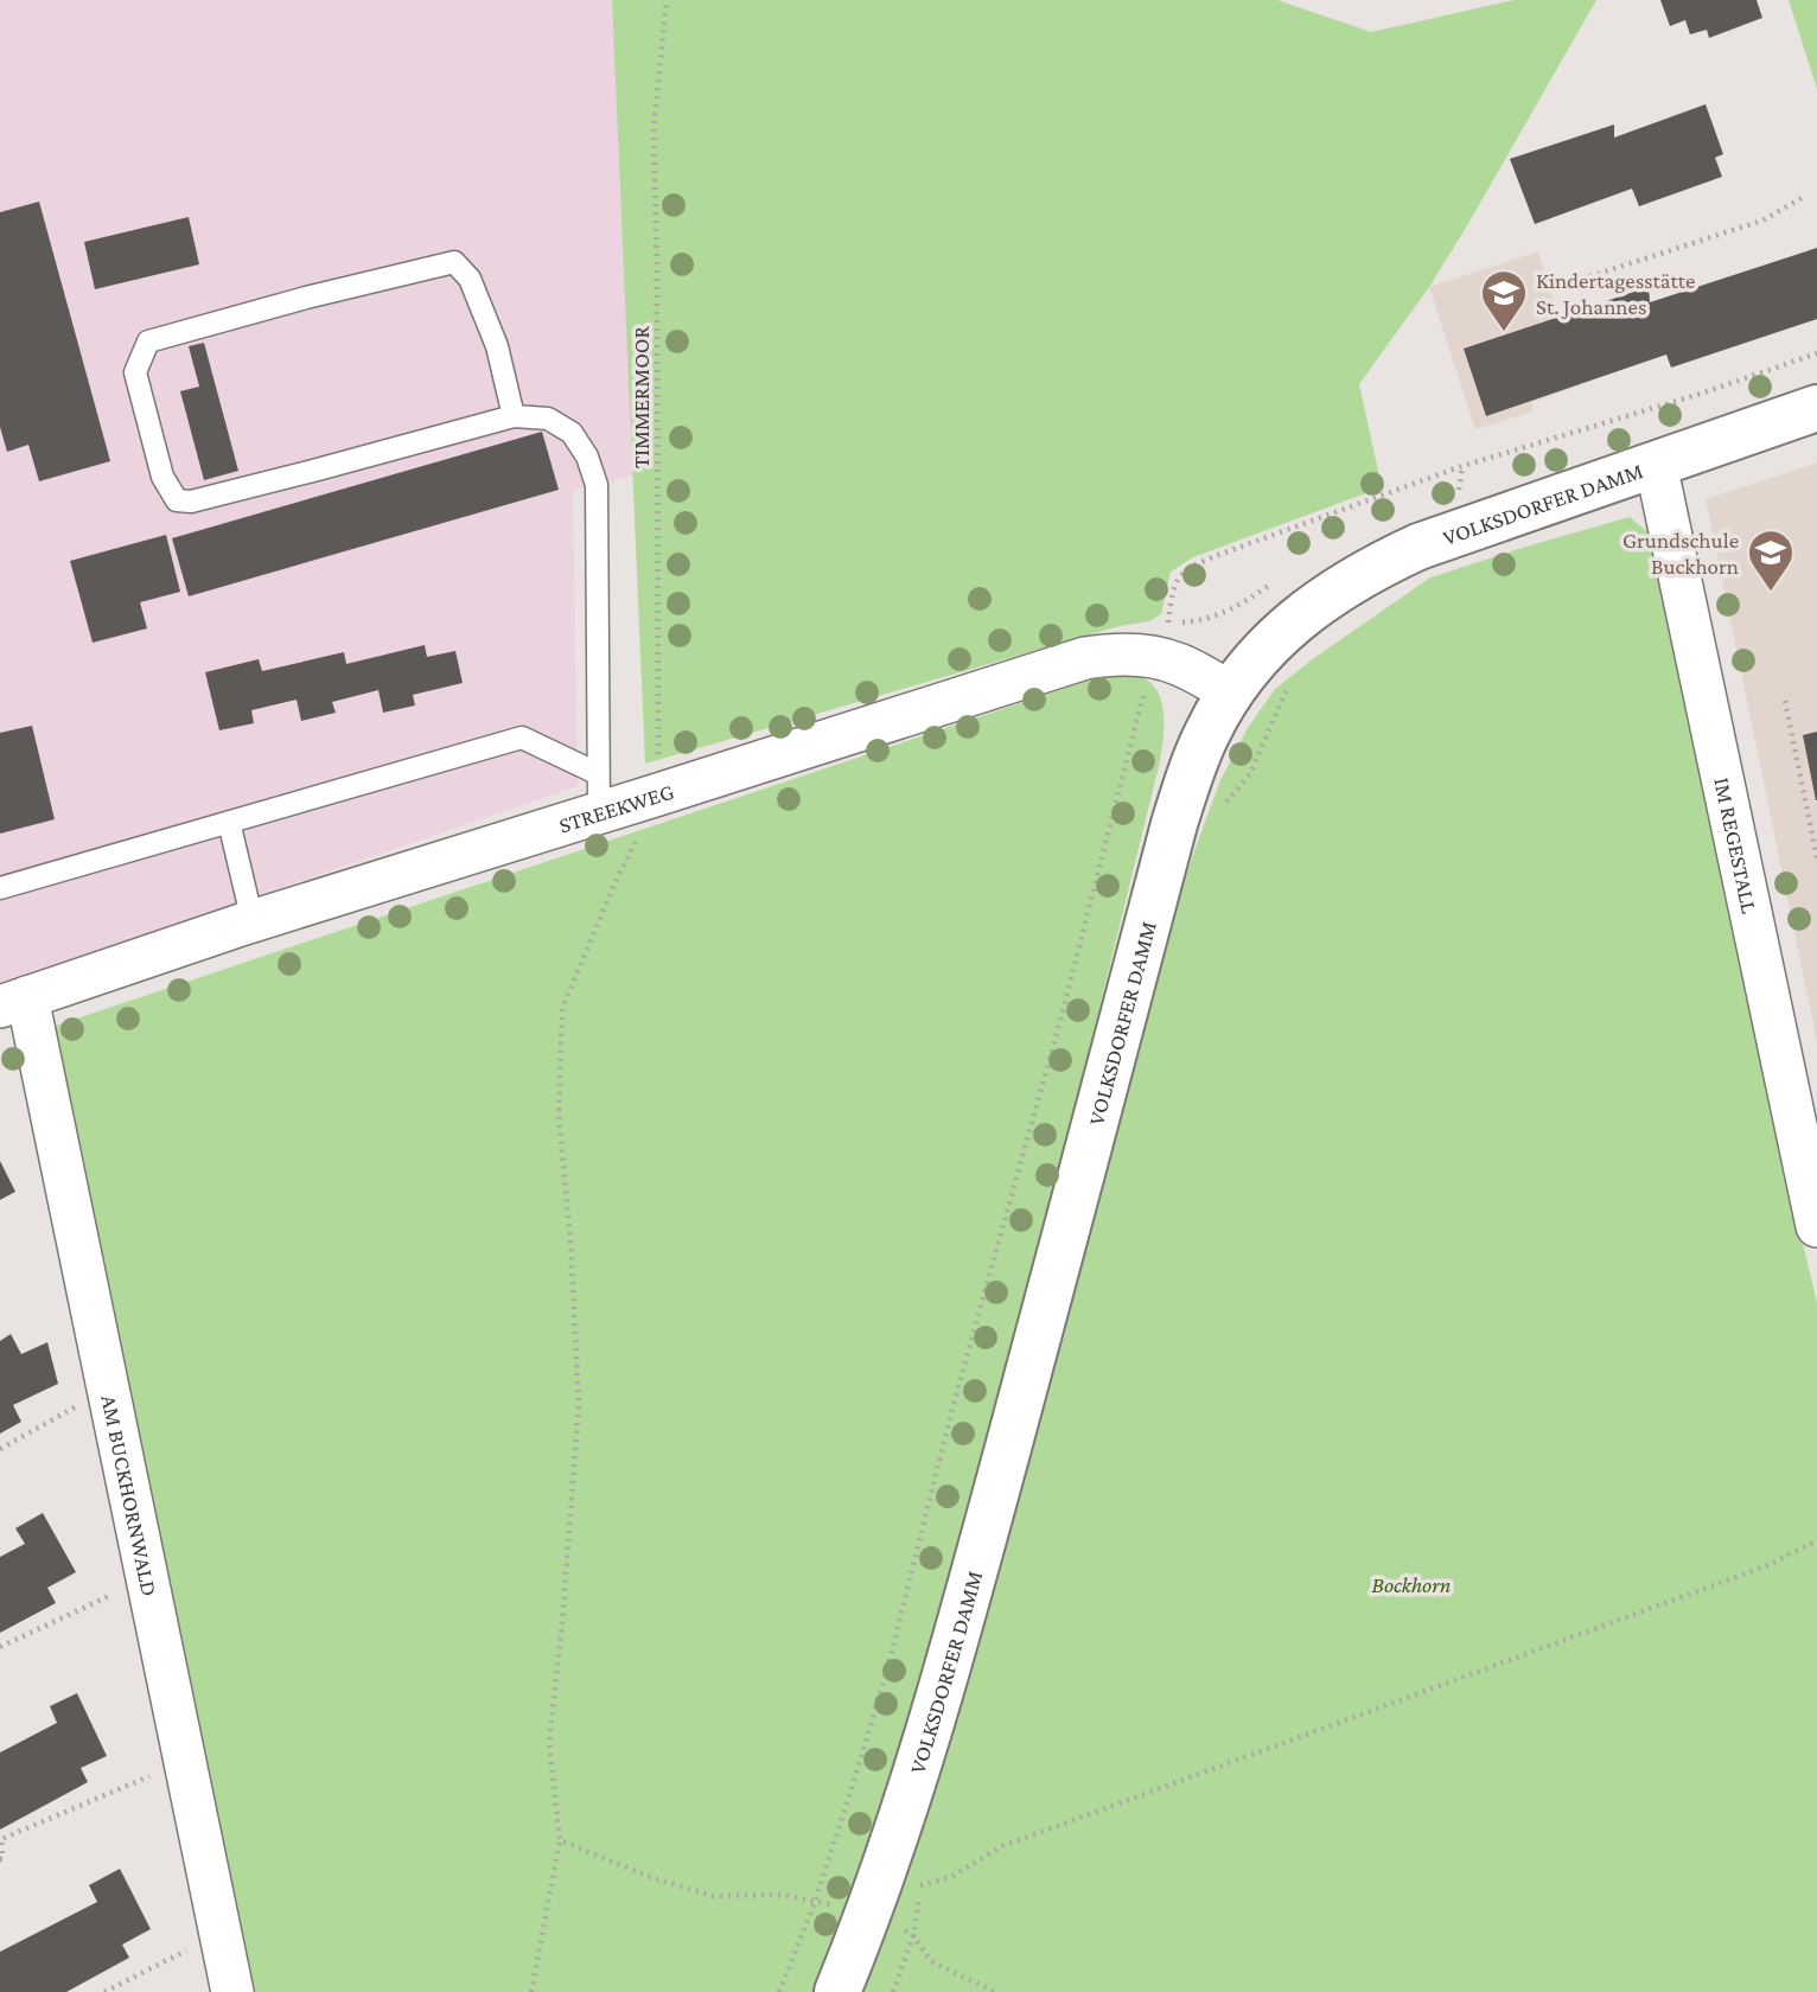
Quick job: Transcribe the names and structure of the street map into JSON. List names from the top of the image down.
{
  "streets": {
    "main road": ["VOLKSDORFER DAMM"],
    "street": ["STREEKWEG", "IM REGESTALL", "AM BUCKHORNWALD"],
    "path": ["TIMMERMOOR"]
  },
  "crossings": [
    ["TIMMERMOOR", "STREEKWEG"],
    ["VOLKSDORFER DAMM", "STREEKWEG"],
    ["VOLKSDORFER DAMM", "IM REGESTALL"],
    ["STREEKWEG", "AM BUCKHORNWALD"]
  ],
  "parks": ["Bockhorn"],
  "places": {
    "school or university": ["Kindertagesstätte St. Johannes", "Grundschule Buckhorn"]
  }
}
